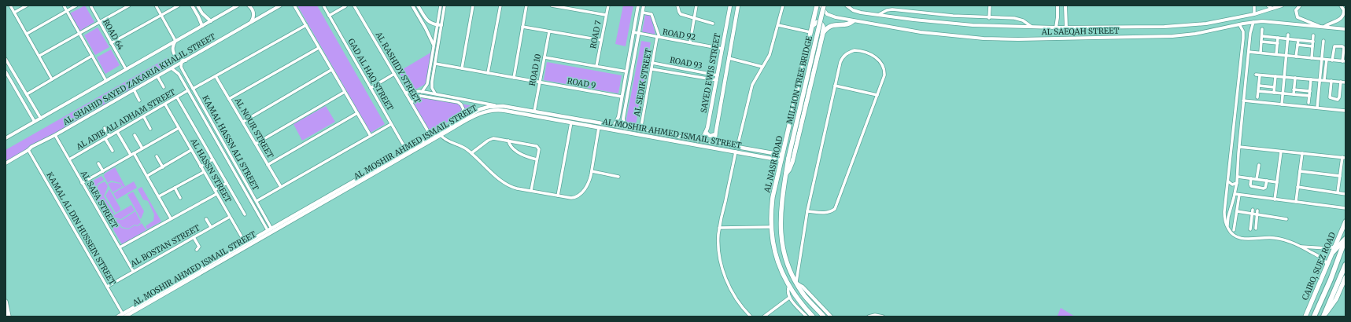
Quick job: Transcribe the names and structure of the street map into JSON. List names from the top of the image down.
{
  "streets": {
    "highway": ["CAIRO, SUEZ ROAD"],
    "main road": [
      "SAYED EWIS STREET",
      "MILLION TREE BRIDGE",
      "AL MOSHIR AHMED ISMAIL STREET",
      "AL NASR ROAD"
    ],
    "street": [
      "AL SAEQAH STREET",
      "ROAD 64",
      "ROAD 7",
      "ROAD 92",
      "ROAD 93",
      "AL RASHIDY STREET",
      "ROAD 10",
      "GAD AL HAQ STREET",
      "AL SHAHID SAYED ZAKARIA KHALIL STREET",
      "AL SEDIK STREET",
      "ROAD 9",
      "AL ADIB ALI ADHAM STREET",
      "AL NOUR STREET",
      "KAMAL HASSN ALI STREET",
      "AL HASSN STREET",
      "AL SAFA STREET",
      "KAMAL AL DIN HUSSEIN STREET",
      "AL BOSTAN STREET"
    ]
  },
  "crossings": [
    ["ROAD 64", "AL SHAHID SAYED ZAKARIA KHALIL STREET"],
    ["ROAD 92", "SAYED EWIS STREET"],
    ["ROAD 92", "AL SEDIK STREET"],
    ["ROAD 93", "SAYED EWIS STREET"],
    ["ROAD 93", "AL SEDIK STREET"],
    ["AL RASHIDY STREET", "AL MOSHIR AHMED ISMAIL STREET"],
    ["ROAD 10", "ROAD 9"],
    ["ROAD 10", "AL MOSHIR AHMED ISMAIL STREET"],
    ["GAD AL HAQ STREET", "AL MOSHIR AHMED ISMAIL STREET"],
    ["AL SHAHID SAYED ZAKARIA KHALIL STREET", "KAMAL HASSN ALI STREET"],
    ["AL SHAHID SAYED ZAKARIA KHALIL STREET", "AL SAFA STREET"],
    ["AL SHAHID SAYED ZAKARIA KHALIL STREET", "KAMAL AL DIN HUSSEIN STREET"],
    ["MILLION TREE BRIDGE", "AL NASR ROAD"],
    ["AL SEDIK STREET", "AL MOSHIR AHMED ISMAIL STREET"],
    ["AL ADIB ALI ADHAM STREET", "KAMAL HASSN ALI STREET"],
    ["AL ADIB ALI ADHAM STREET", "AL HASSN STREET"],
    ["AL ADIB ALI ADHAM STREET", "AL SAFA STREET"],
    ["AL MOSHIR AHMED ISMAIL STREET", "KAMAL HASSN ALI STREET"],
    ["AL MOSHIR AHMED ISMAIL STREET", "AL NASR ROAD"],
    ["AL MOSHIR AHMED ISMAIL STREET", "AL HASSN STREET"],
    ["AL MOSHIR AHMED ISMAIL STREET", "KAMAL AL DIN HUSSEIN STREET"],
    ["AL HASSN STREET", "AL BOSTAN STREET"],
    ["AL SAFA STREET", "AL BOSTAN STREET"],
    ["KAMAL AL DIN HUSSEIN STREET", "AL BOSTAN STREET"]
  ]
}
